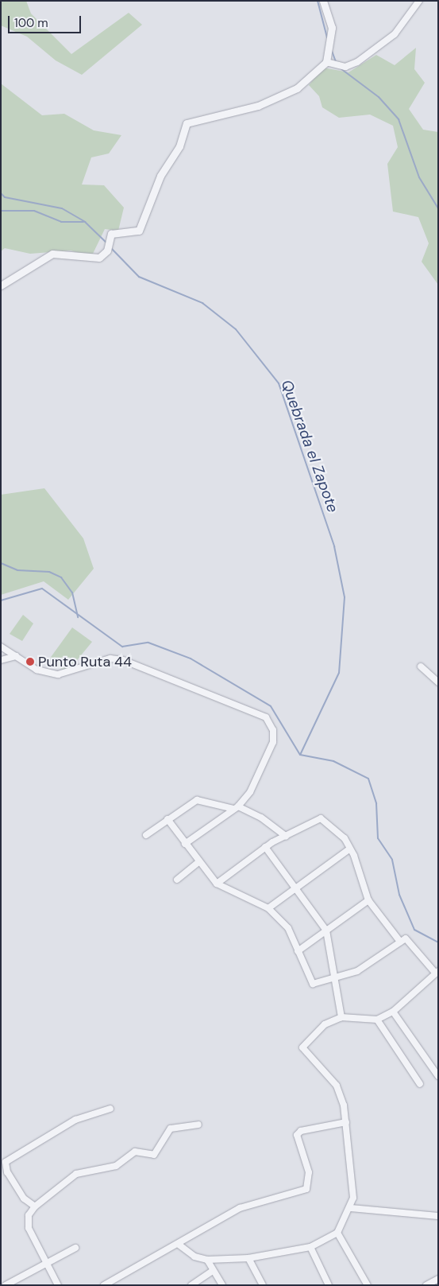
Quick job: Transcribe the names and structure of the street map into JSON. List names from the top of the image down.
{
  "water": ["Quebrada el Zapote"],
  "places": ["Punto Ruta 44"],
  "scale_bar": "100 m"
}
